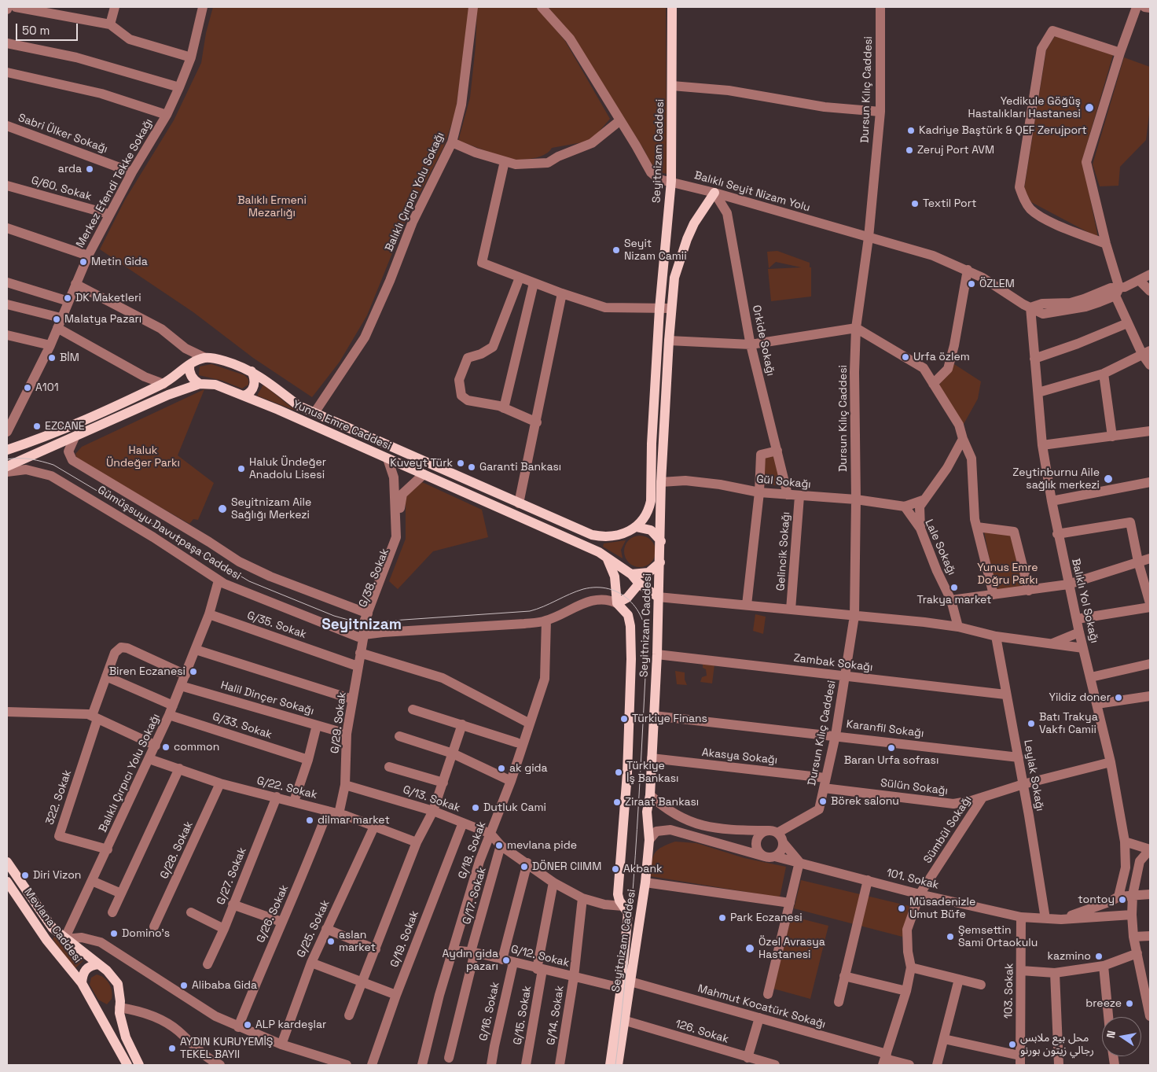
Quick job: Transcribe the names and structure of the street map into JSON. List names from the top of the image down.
{
  "streets": {
    "main road": ["Seyitnizam Caddesi", "Yunus Emre Caddesi", "Mevlana Caddesi"],
    "street": [
      "Dursun Kılıç Caddesi",
      "Sabri Ülker Sokağı",
      "Merkez Efendi Tekke Sokağı",
      "G/60. Sokak",
      "Balıklı Çırpıcı Yolu Sokağı",
      "Balıklı Seyit Nizam Yolu",
      "Orkide Sokağı",
      "Gül Sokağı",
      "Gümüşsuyu Davutpaşa Caddesi",
      "Lale Sokağı",
      "Gelincik Sokağı",
      "G/38. Sokak",
      "Balıklı Yol Sokağı",
      "G/35. Sokak",
      "Zambak Sokağı",
      "Halil Dinçer Sokağı",
      "G/29. Sokak",
      "G/33. Sokak",
      "Karanfil Sokağı",
      "Akasya Sokağı",
      "Leylak Sokağı",
      "Sülün Sokağı",
      "G/22. Sokak",
      "322. Sokak",
      "G/13. Sokak",
      "Sümbül Sokağı",
      "G/28. Sokak",
      "G/18. Sokak",
      "G/27. Sokak",
      "101. Sokak",
      "G/17. Sokak",
      "G/26. Sokak",
      "G/25. Sokak",
      "G/19. Sokak",
      "G/12. Sokak",
      "103. Sokak",
      "Mahmut Kocatürk Sokağı",
      "G/16. Sokak",
      "G/15. Sokak",
      "G/14. Sokak",
      "126. Sokak"
    ]
  },
  "crossings": [
    ["Dursun Kılıç Caddesi", "Balıklı Seyit Nizam Yolu"],
    ["Dursun Kılıç Caddesi", "Gül Sokağı"],
    ["Dursun Kılıç Caddesi", "Zambak Sokağı"],
    ["Dursun Kılıç Caddesi", "Karanfil Sokağı"],
    ["Dursun Kılıç Caddesi", "Akasya Sokağı"],
    ["Dursun Kılıç Caddesi", "Sülün Sokağı"],
    ["Sabri Ülker Sokağı", "Merkez Efendi Tekke Sokağı"],
    ["Seyitnizam Caddesi", "Balıklı Seyit Nizam Yolu"],
    ["Seyitnizam Caddesi", "Orkide Sokağı"],
    ["Seyitnizam Caddesi", "Yunus Emre Caddesi"],
    ["Seyitnizam Caddesi", "Gül Sokağı"],
    ["Seyitnizam Caddesi", "Gümüşsuyu Davutpaşa Caddesi"],
    ["Seyitnizam Caddesi", "Zambak Sokağı"],
    ["Seyitnizam Caddesi", "Karanfil Sokağı"],
    ["Seyitnizam Caddesi", "Akasya Sokağı"],
    ["Seyitnizam Caddesi", "G/13. Sokak"],
    ["Seyitnizam Caddesi", "G/12. Sokak"],
    ["Seyitnizam Caddesi", "Mahmut Kocatürk Sokağı"],
    ["Seyitnizam Caddesi", "126. Sokak"],
    ["Merkez Efendi Tekke Sokağı", "G/60. Sokak"],
    ["Balıklı Çırpıcı Yolu Sokağı", "Yunus Emre Caddesi"],
    ["Balıklı Çırpıcı Yolu Sokağı", "Gümüşsuyu Davutpaşa Caddesi"],
    ["Balıklı Çırpıcı Yolu Sokağı", "G/35. Sokak"],
    ["Balıklı Çırpıcı Yolu Sokağı", "Halil Dinçer Sokağı"],
    ["Balıklı Çırpıcı Yolu Sokağı", "G/33. Sokak"],
    ["Balıklı Çırpıcı Yolu Sokağı", "G/22. Sokak"],
    ["Balıklı Çırpıcı Yolu Sokağı", "322. Sokak"],
    ["Balıklı Çırpıcı Yolu Sokağı", "Mevlana Caddesi"],
    ["Balıklı Seyit Nizam Yolu", "Orkide Sokağı"],
    ["Balıklı Seyit Nizam Yolu", "Balıklı Yol Sokağı"],
    ["Orkide Sokağı", "Gül Sokağı"],
    ["Yunus Emre Caddesi", "Gümüşsuyu Davutpaşa Caddesi"],
    ["Yunus Emre Caddesi", "G/38. Sokak"],
    ["Gül Sokağı", "Lale Sokağı"],
    ["Gül Sokağı", "Gelincik Sokağı"],
    ["Gümüşsuyu Davutpaşa Caddesi", "G/38. Sokak"],
    ["Gümüşsuyu Davutpaşa Caddesi", "G/29. Sokak"],
    ["Gümüşsuyu Davutpaşa Caddesi", "G/18. Sokak"],
    ["G/38. Sokak", "G/29. Sokak"],
    ["G/35. Sokak", "G/29. Sokak"],
    ["Zambak Sokağı", "Leylak Sokağı"],
    ["Halil Dinçer Sokağı", "G/29. Sokak"],
    ["G/29. Sokak", "G/22. Sokak"],
    ["G/29. Sokak", "G/13. Sokak"],
    ["Karanfil Sokağı", "Leylak Sokağı"],
    ["Leylak Sokağı", "Sülün Sokağı"],
    ["Leylak Sokağı", "101. Sokak"],
    ["Sülün Sokağı", "Sümbül Sokağı"],
    ["G/22. Sokak", "G/28. Sokak"],
    ["G/22. Sokak", "G/27. Sokak"],
    ["G/22. Sokak", "G/26. Sokak"],
    ["G/22. Sokak", "G/25. Sokak"],
    ["G/13. Sokak", "G/18. Sokak"],
    ["G/13. Sokak", "G/17. Sokak"],
    ["G/13. Sokak", "G/19. Sokak"],
    ["G/13. Sokak", "G/15. Sokak"],
    ["G/13. Sokak", "G/14. Sokak"],
    ["Sümbül Sokağı", "101. Sokak"],
    ["G/18. Sokak", "G/12. Sokak"],
    ["101. Sokak", "103. Sokak"],
    ["G/17. Sokak", "G/12. Sokak"],
    ["G/12. Sokak", "G/16. Sokak"],
    ["G/12. Sokak", "G/15. Sokak"],
    ["G/12. Sokak", "G/14. Sokak"]
  ],
  "districts": ["Seyitnizam"],
  "parks": ["Balıklı Ermeni Mezarlığı", "Haluk Ündeğer Parkı", "Yunus Emre Doğru Parkı"],
  "places": [
    "Yedikule Göğüş Hastalıkları Hastanesi",
    "Kadriye Baştürk & QEF Zerujport",
    "Zeruj Port AVM",
    "arda",
    "Textil Port",
    "Seyit Nizam Camii",
    "Metin Gida",
    "ÖZLEM",
    "DK Maketleri",
    "Malatya Pazarı",
    "Urfa özlem",
    "BİM",
    "A101",
    "EZCANE",
    "Kuveyt Türk",
    "Garanti Bankası",
    "Haluk Ündeğer Anadolu Lisesi",
    "Zeytinburnu Aile sağlık merkezi",
    "Seyitnizam Aile Sağlığı Merkezi",
    "Trakya market",
    "Biren Eczanesi",
    "Yildiz doner",
    "Türkiye Finans",
    "Batı Trakya Vakfı Camii",
    "common",
    "Baran Urfa sofrası",
    "ak gida",
    "Türkiye İş Bankası",
    "Börek salonu",
    "Ziraat Bankası",
    "Dutluk Cami",
    "dilmar market",
    "mevlana pide",
    "DÖNER CIIMM",
    "Akbank",
    "Diri Vizon",
    "tontoy",
    "Müsadenizle Umut Büfe",
    "Park Eczanesi",
    "Domino's",
    "Şemsettin Sami Ortaokulu",
    "aslan market",
    "Özel Avrasya Hastanesi",
    "kazmino",
    "Aydın gida pazarı",
    "Alibaba Gida",
    "breeze",
    "ALP kardeşlar",
    "محل بيع ملابس رجالي زيتون بورنو",
    "AYDIN KURUYEMİŞ TEKEL BAYII"
  ],
  "scale_bar": "50 m",
  "north": "left"
}
